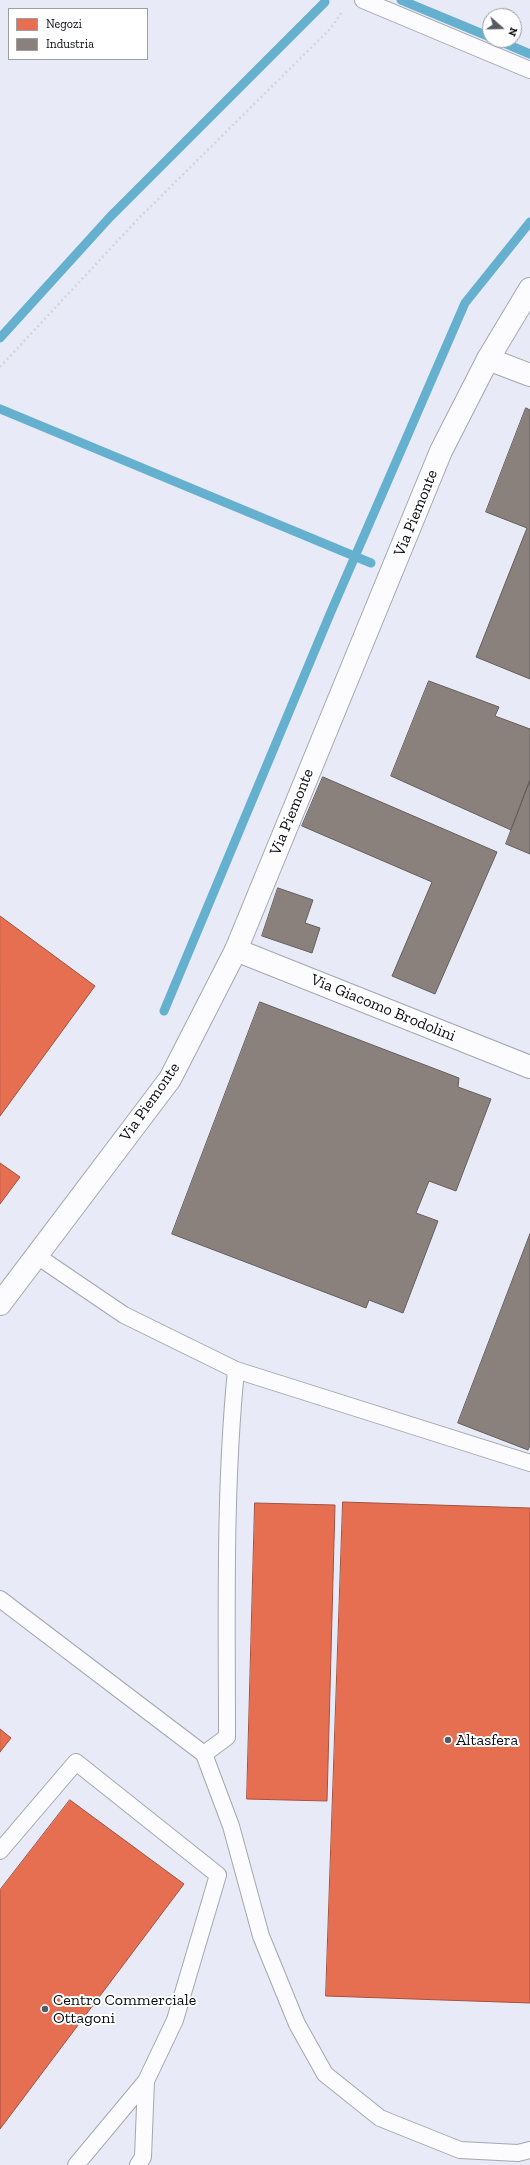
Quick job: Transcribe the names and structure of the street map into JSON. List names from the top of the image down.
{
  "streets": {
    "street": ["Via Piemonte", "Via Giacomo Brodolini"]
  },
  "crossings": [
    ["Via Piemonte", "Via Giacomo Brodolini"]
  ],
  "places": ["Altasfera", "Centro Commerciale Ottagoni"],
  "legend": ["Negozi", "Industria"],
  "north": "right"
}
